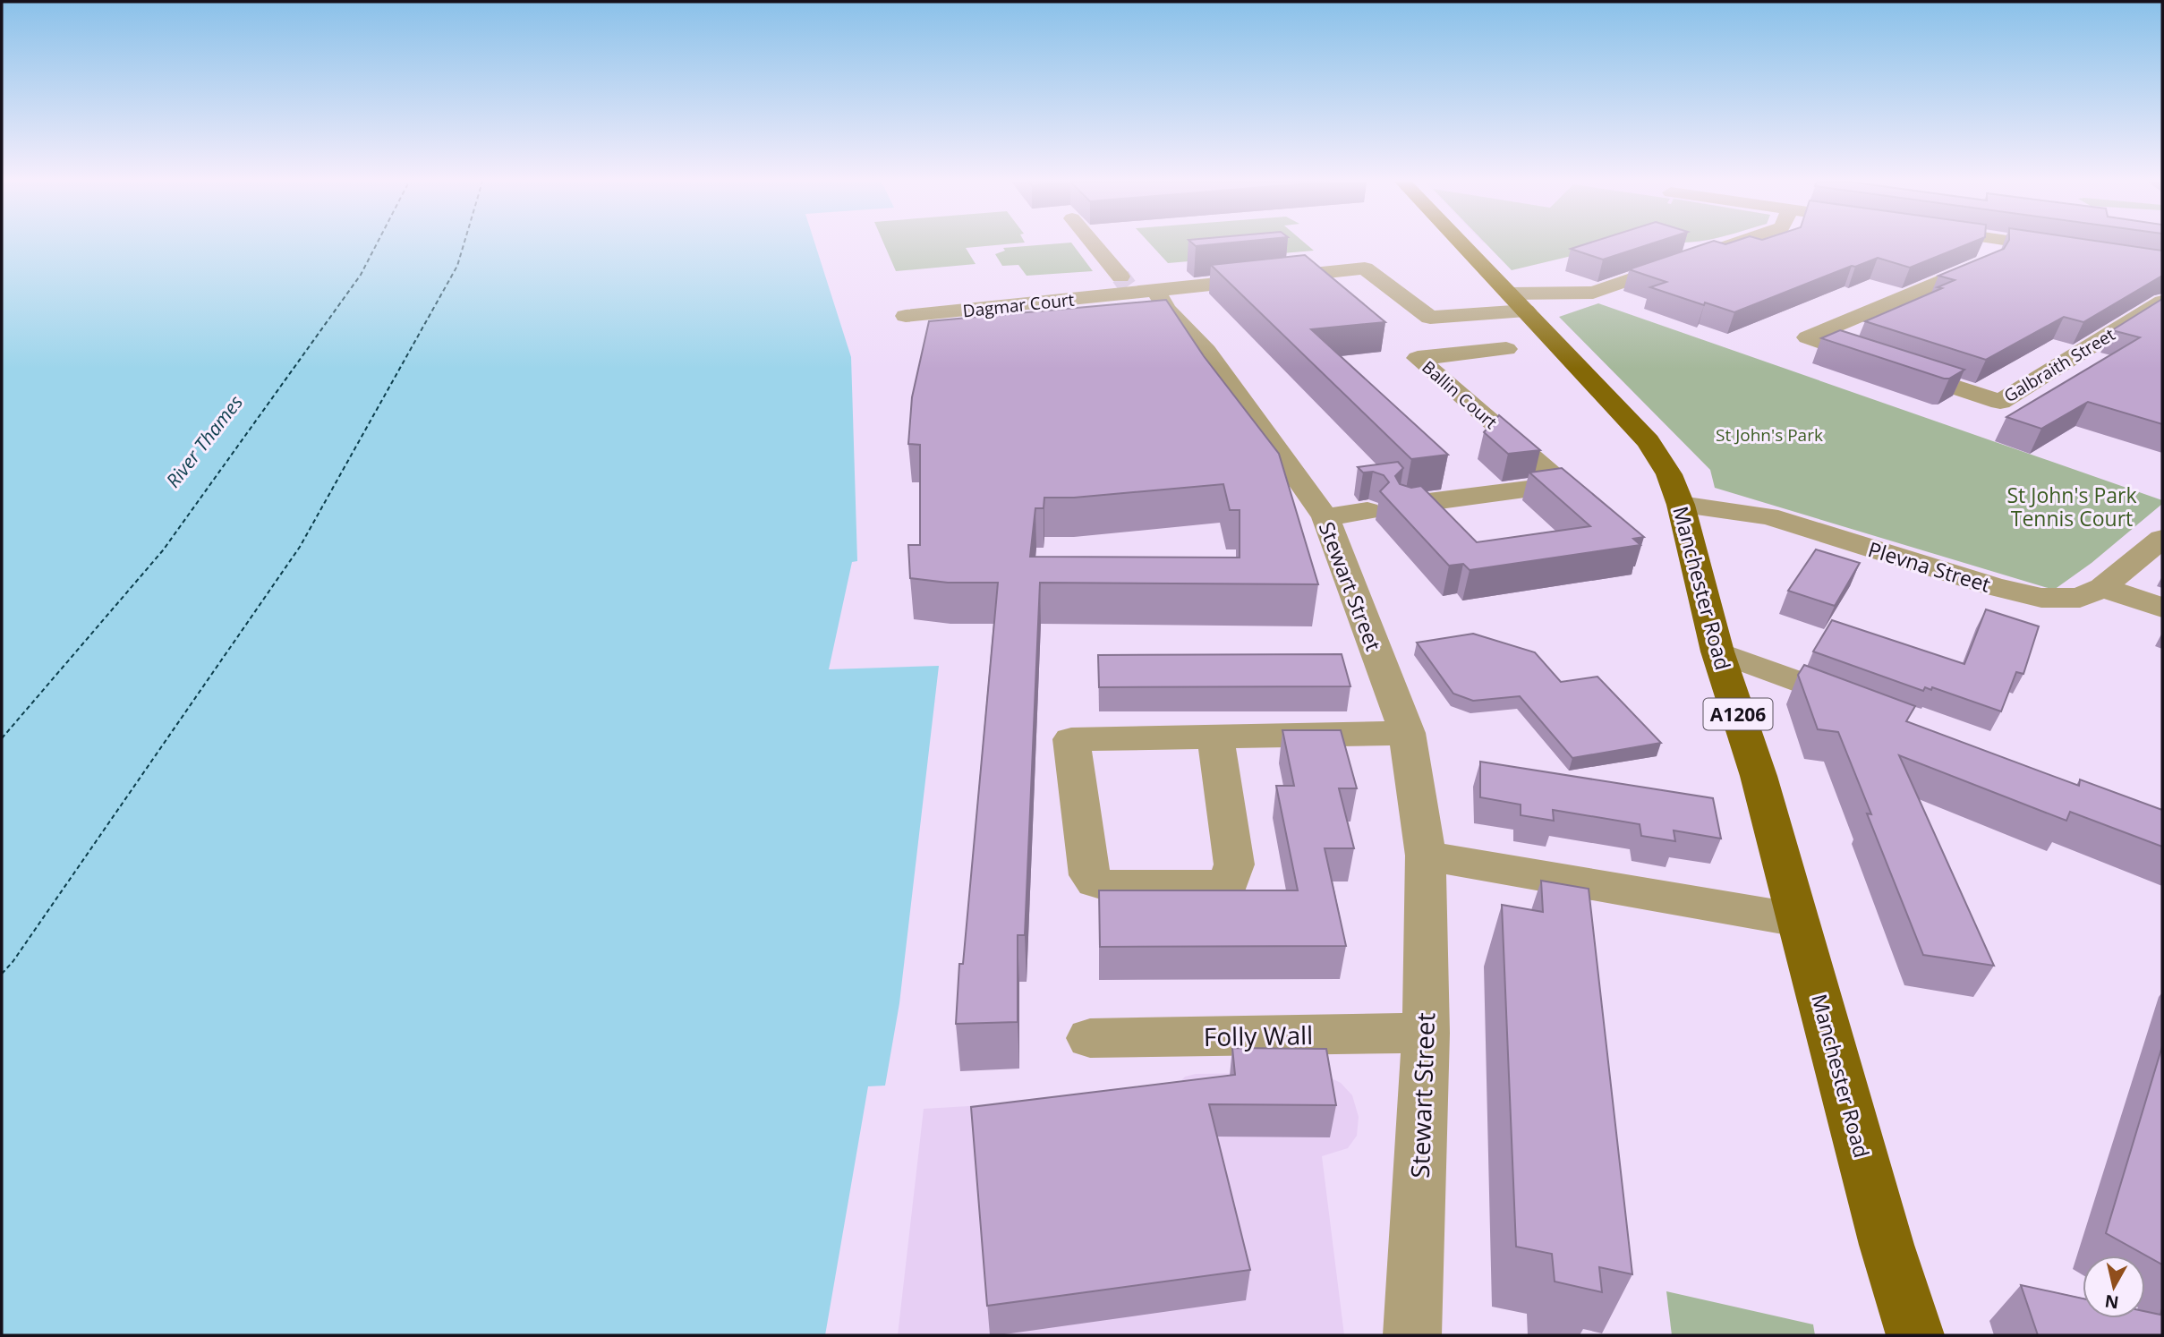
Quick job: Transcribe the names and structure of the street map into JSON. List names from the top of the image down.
{
  "streets": {
    "main road": ["Manchester Road", "A1206"],
    "street": [
      "Dagmar Court",
      "Galbraith Street",
      "Ballin Court",
      "Plevna Street",
      "Stewart Street",
      "Folly Wall"
    ]
  },
  "crossings": [
    ["Dagmar Court", "Stewart Street"],
    ["Dagmar Court", "Manchester Road"],
    ["Plevna Street", "Manchester Road"],
    ["Stewart Street", "Folly Wall"]
  ],
  "water": ["River Thames"],
  "parks": ["St John's Park", "St John's Park Tennis Court"],
  "north": "bottom"
}
